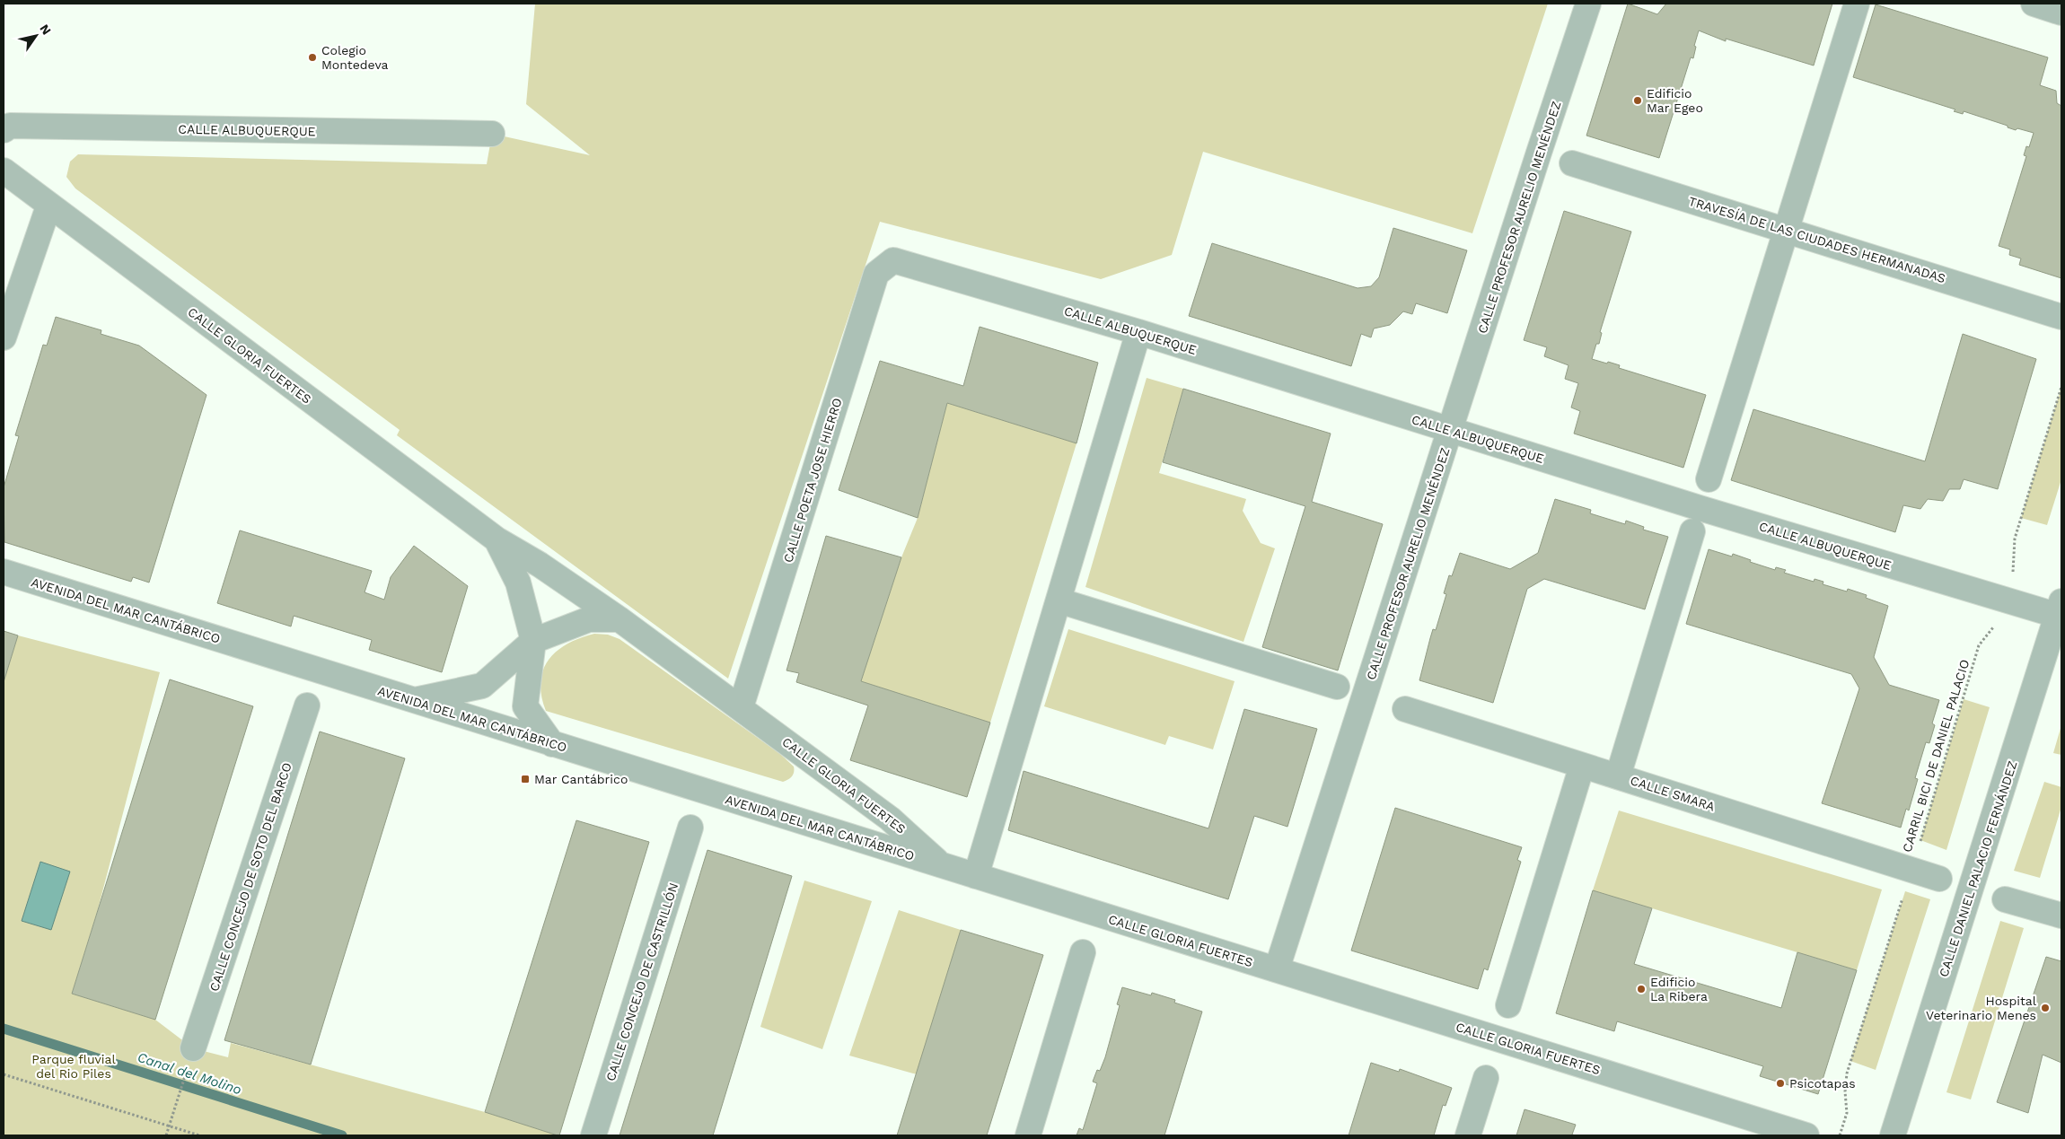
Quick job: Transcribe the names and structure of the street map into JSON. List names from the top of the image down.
{
  "streets": {
    "street": [
      "CALLE ALBUQUERQUE",
      "CALLE PROFESOR AURELIO MENÉNDEZ",
      "TRAVESÍA DE LAS CIUDADES HERMANADAS",
      "CALLE GLORIA FUERTES",
      "CALLE POETA JOSE HIERRO",
      "AVENIDA DEL MAR CANTÁBRICO",
      "CALLE SMARA",
      "CALLE DANIEL PALACIO FERNÁNDEZ",
      "CALLE CONCEJO DE SOTO DEL BARCO",
      "CALLE CONCEJO DE CASTRILLÓN"
    ],
    "path": ["CARRIL BICI DE DANIEL PALACIO"]
  },
  "crossings": [
    ["CALLE ALBUQUERQUE", "CALLE PROFESOR AURELIO MENÉNDEZ"],
    ["CALLE ALBUQUERQUE", "CALLE POETA JOSE HIERRO"],
    ["CALLE ALBUQUERQUE", "CARRIL BICI DE DANIEL PALACIO"],
    ["CALLE ALBUQUERQUE", "CALLE DANIEL PALACIO FERNÁNDEZ"],
    ["CALLE PROFESOR AURELIO MENÉNDEZ", "CALLE GLORIA FUERTES"],
    ["CALLE GLORIA FUERTES", "CALLE POETA JOSE HIERRO"],
    ["CALLE GLORIA FUERTES", "AVENIDA DEL MAR CANTÁBRICO"],
    ["CARRIL BICI DE DANIEL PALACIO", "CALLE SMARA"]
  ],
  "water": ["Canal del Molino"],
  "parks": ["Parque fluvial del Rio Piles"],
  "places": {
    "other": [
      "Colegio Montedeva",
      "Edificio Mar Egeo",
      "Edificio La Ribera",
      "Hospital Veterinario Menes",
      "Psicotapas"
    ],
    "transit": ["Mar Cantábrico"]
  },
  "north": "top right"
}
